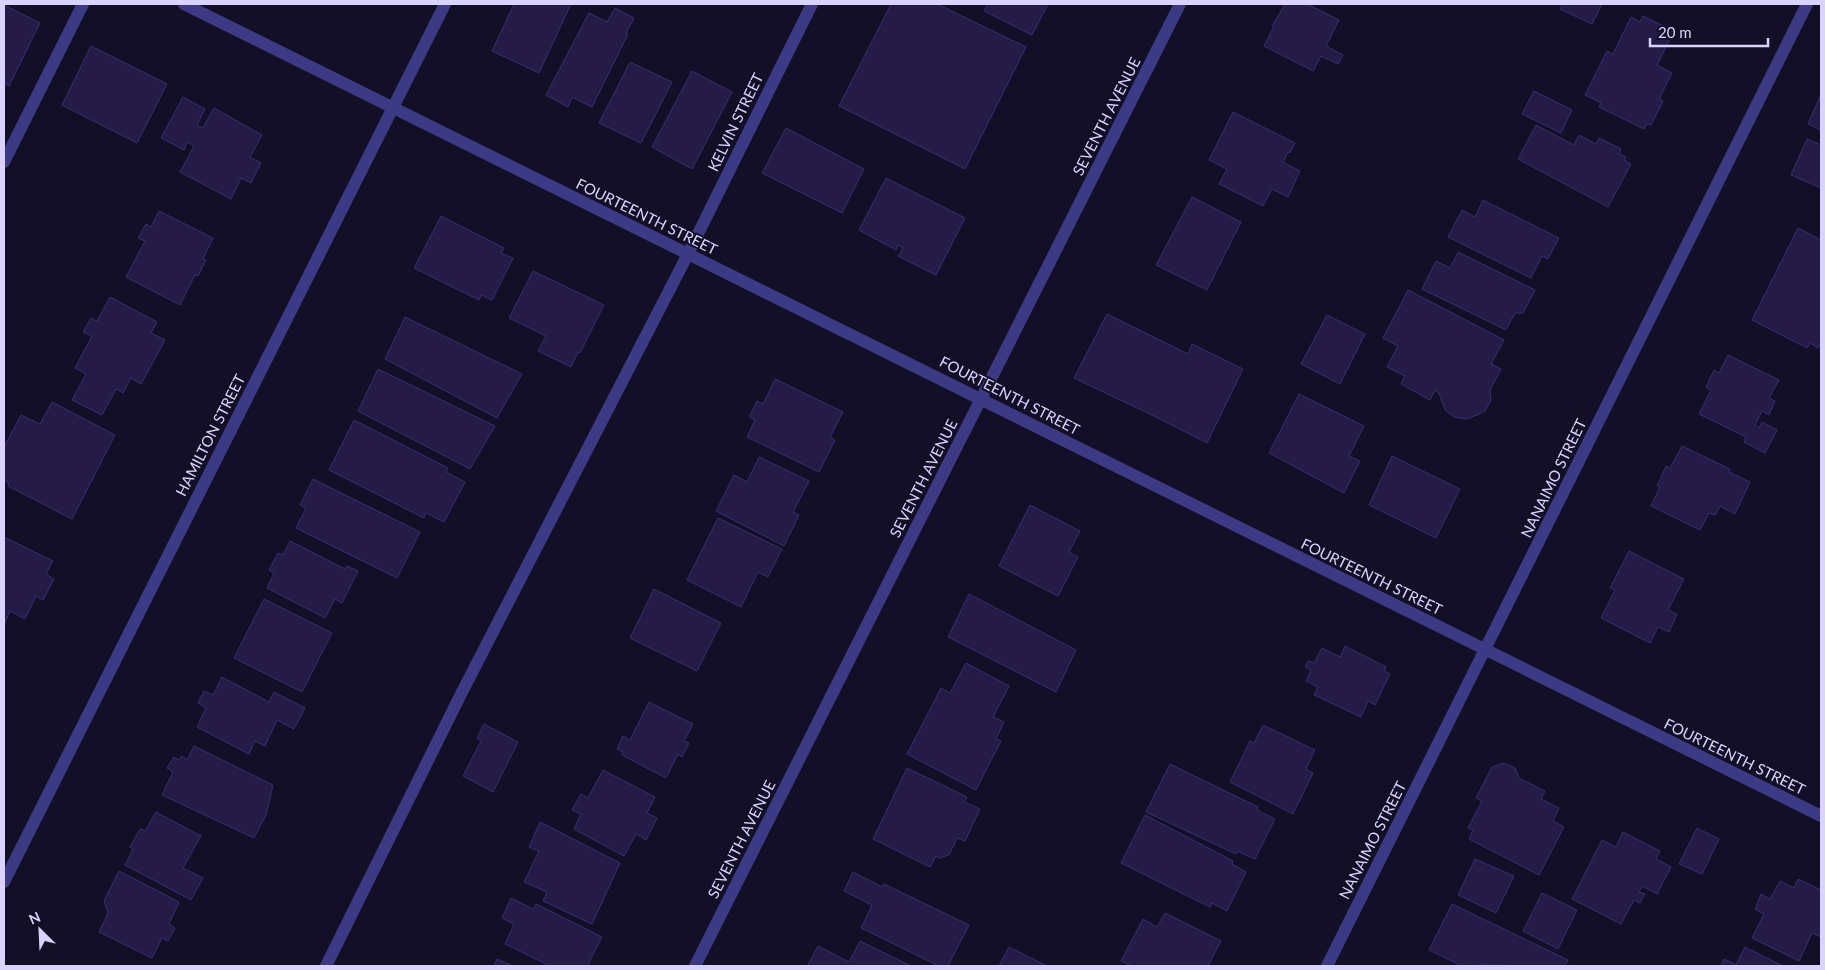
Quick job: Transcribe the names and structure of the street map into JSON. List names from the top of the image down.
{
  "streets": {
    "street": [
      "SEVENTH AVENUE",
      "KELVIN STREET",
      "FOURTEENTH STREET",
      "HAMILTON STREET",
      "NANAIMO STREET"
    ]
  },
  "crossings": [
    ["SEVENTH AVENUE", "FOURTEENTH STREET"],
    ["KELVIN STREET", "FOURTEENTH STREET"],
    ["FOURTEENTH STREET", "HAMILTON STREET"],
    ["FOURTEENTH STREET", "NANAIMO STREET"]
  ],
  "scale_bar": "20 m",
  "north": "top left"
}
